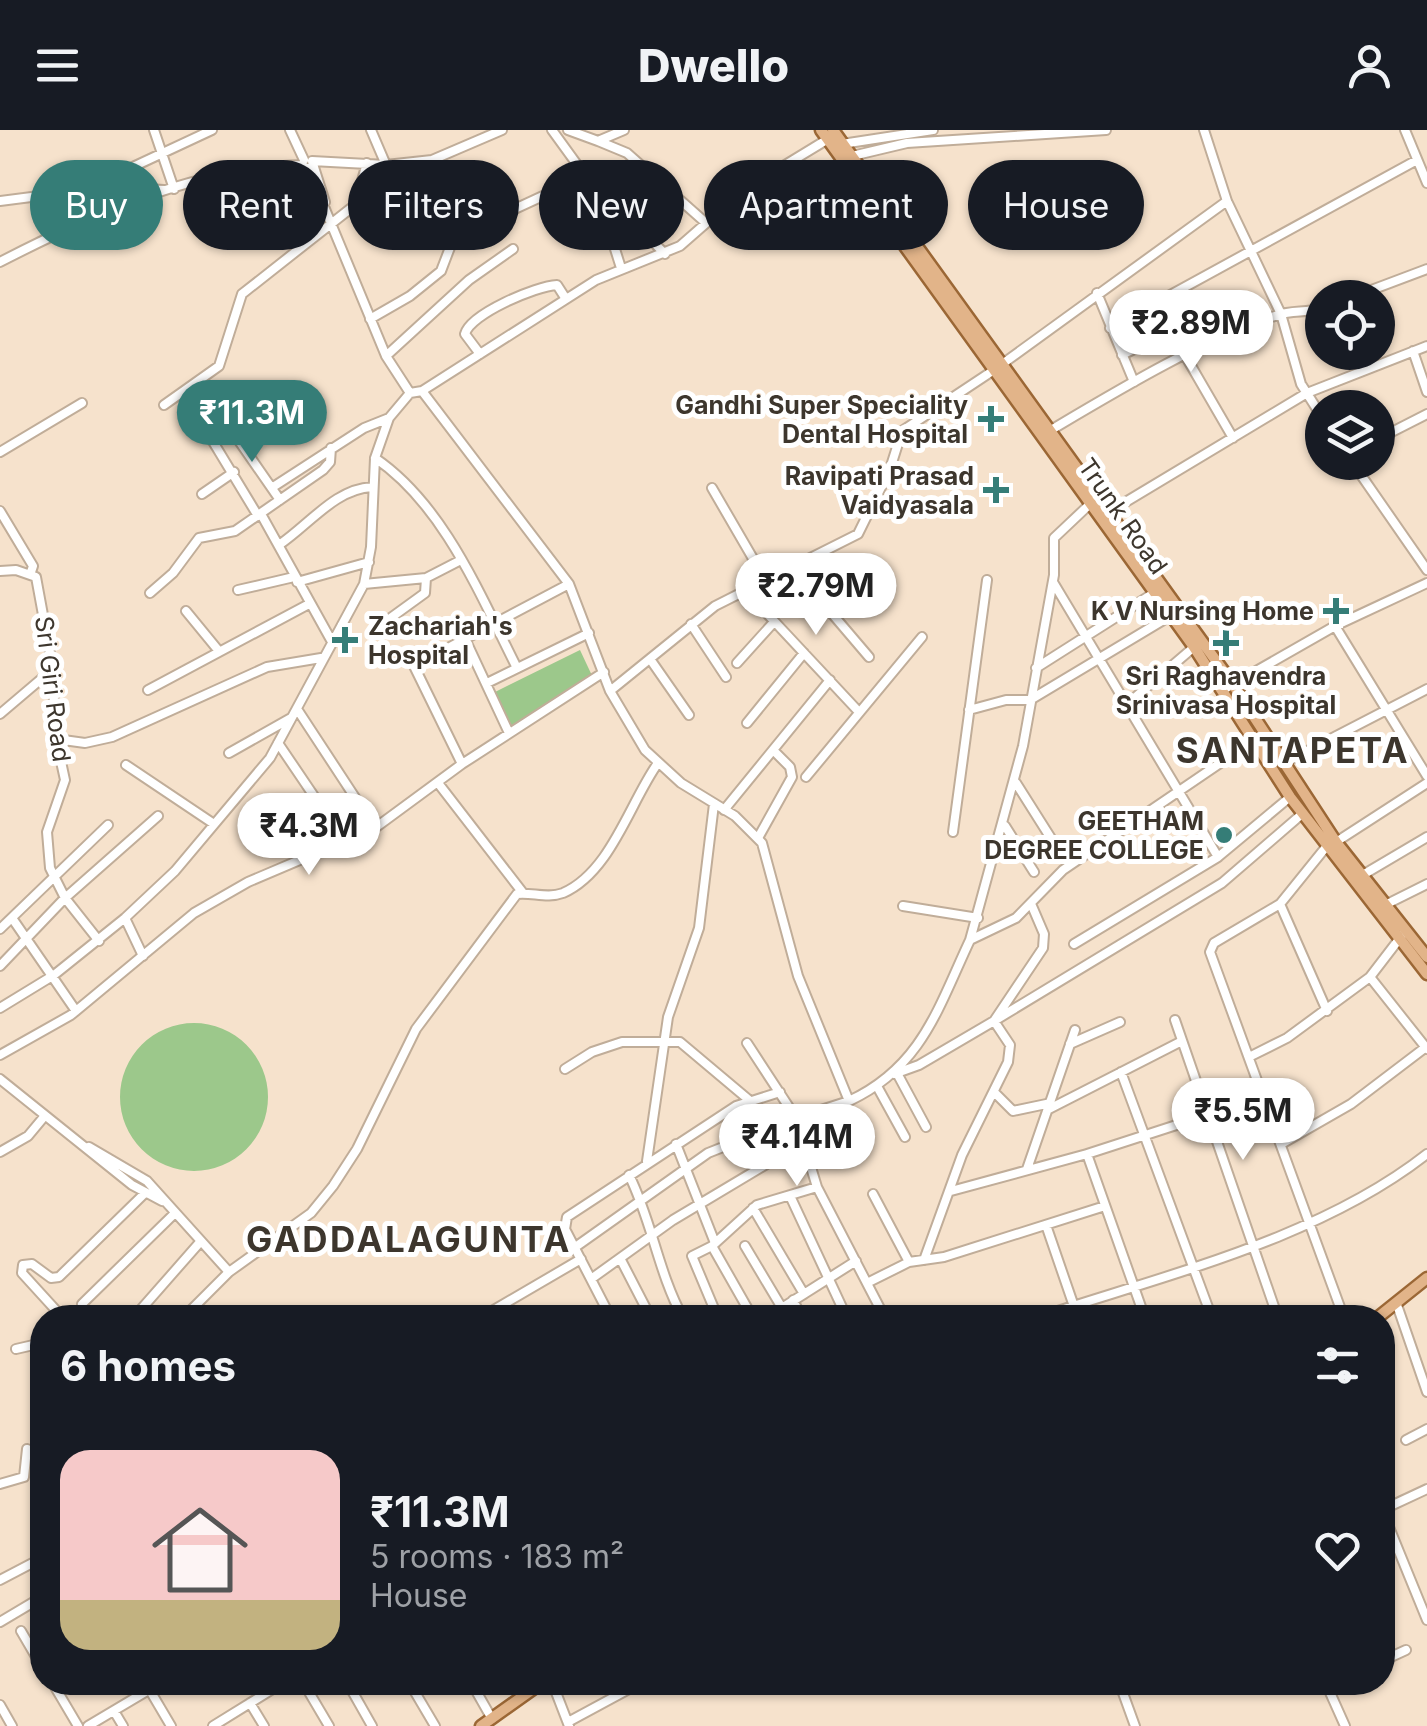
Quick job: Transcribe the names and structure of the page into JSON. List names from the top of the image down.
{
  "streets": {
    "main road": ["Trunk Road"],
    "street": ["Sri Giri Road"]
  },
  "districts": ["SANTAPETA", "GADDALAGUNTA"],
  "places": {
    "health": [
      "Gandhi Super Speciality Dental Hospital",
      "Ravipati Prasad Vaidyasala",
      "K V Nursing Home",
      "Zachariah's Hospital",
      "Sri Raghavendra Srinivasa Hospital"
    ],
    "other": ["GEETHAM DEGREE COLLEGE"]
  },
  "page": {
    "header": "Dwello",
    "chip": [
      "Buy",
      "Rent",
      "Filters",
      "New",
      "Apartment",
      "House"
    ],
    "price": [
      "₹2.89M",
      "₹11.3M",
      "₹2.79M",
      "₹4.3M",
      "₹5.5M",
      "₹4.14M"
    ],
    "heading": "6 homes",
    "list": [
      {
        "name": "₹11.3M",
        "note": "5 rooms · 183 m² · House"
      }
    ]
  }
}
